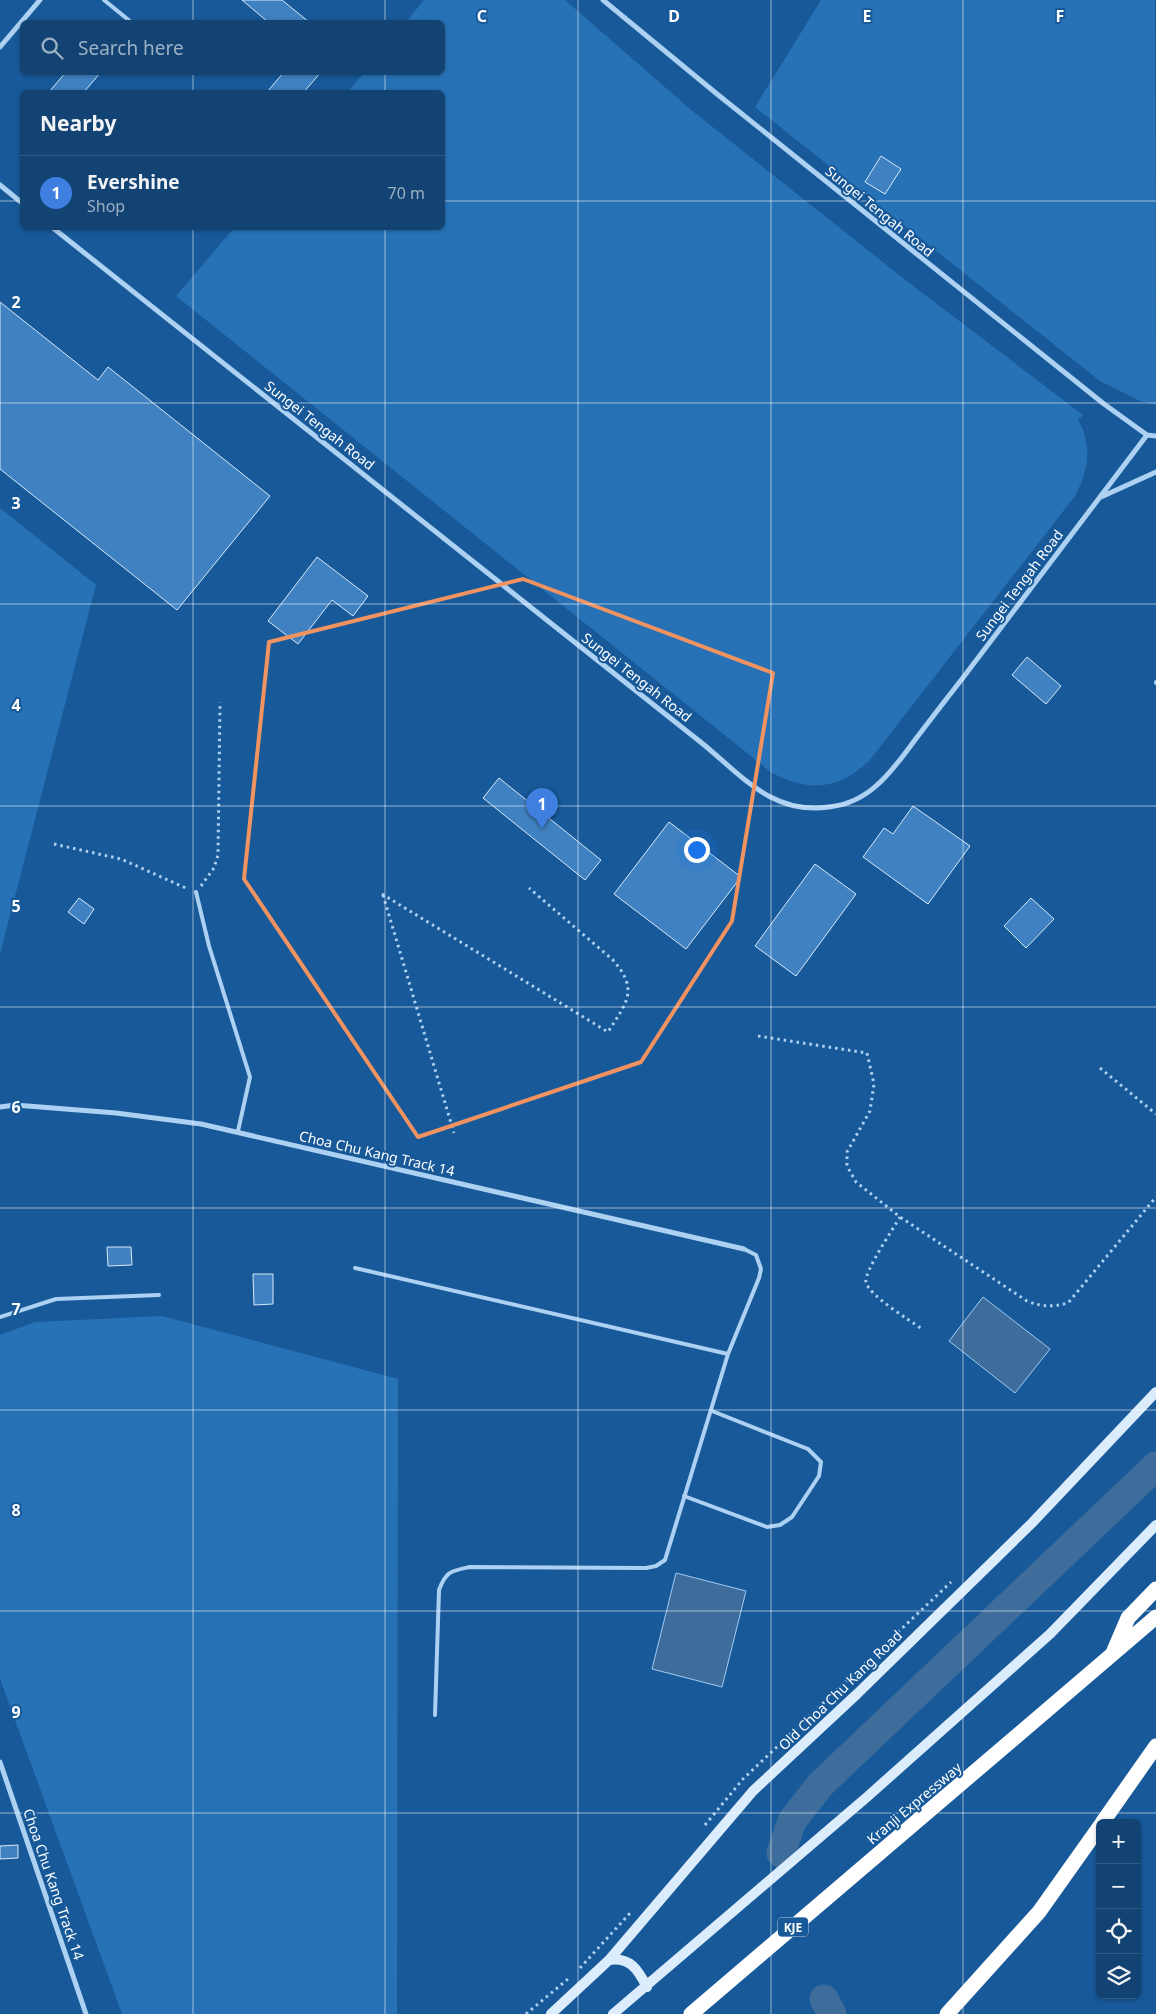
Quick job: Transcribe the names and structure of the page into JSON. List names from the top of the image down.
{
  "streets": {
    "highway": ["Kranji Expressway", "KJE"],
    "main road": ["Old Choa Chu Kang Road"],
    "street": ["Sungei Tengah Road", "Choa Chu Kang Track 14"]
  },
  "page": {
    "search": "Search here",
    "heading": "Nearby",
    "list": [
      {
        "mark": "1",
        "name": "Evershine",
        "note": "Shop",
        "value": "70 m"
      }
    ],
    "pins": "1",
    "map_buttons": ["+", "−"]
  },
  "grid": {
    "columns": [
      "C",
      "D",
      "E",
      "F"
    ],
    "rows": [
      "2",
      "3",
      "4",
      "5",
      "6",
      "7",
      "8",
      "9"
    ]
  }
}
